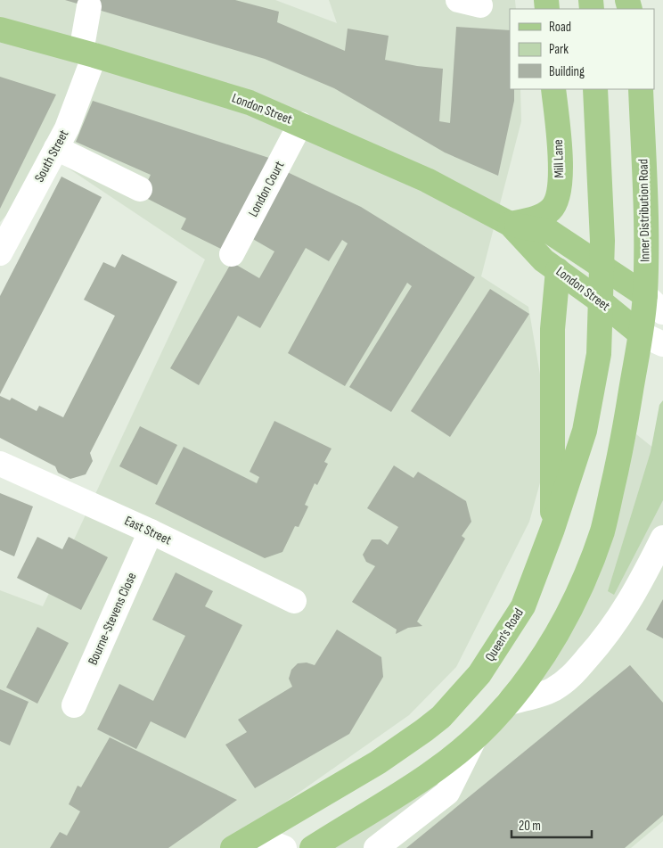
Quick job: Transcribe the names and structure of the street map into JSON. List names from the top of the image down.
{
  "streets": {
    "main road": [
      "London Street",
      "Mill Lane",
      "Inner Distribution Road",
      "Queen's Road"
    ],
    "street": [
      "South Street",
      "London Court",
      "East Street",
      "Bourne-Stevens Close"
    ]
  },
  "crossings": [
    ["London Street", "South Street"],
    ["London Street", "Mill Lane"],
    ["London Street", "London Court"],
    ["London Street", "Inner Distribution Road"],
    ["London Street", "Queen's Road"],
    ["East Street", "Bourne-Stevens Close"]
  ],
  "legend": ["Road", "Park", "Building"],
  "scale_bar": "20 m"
}
